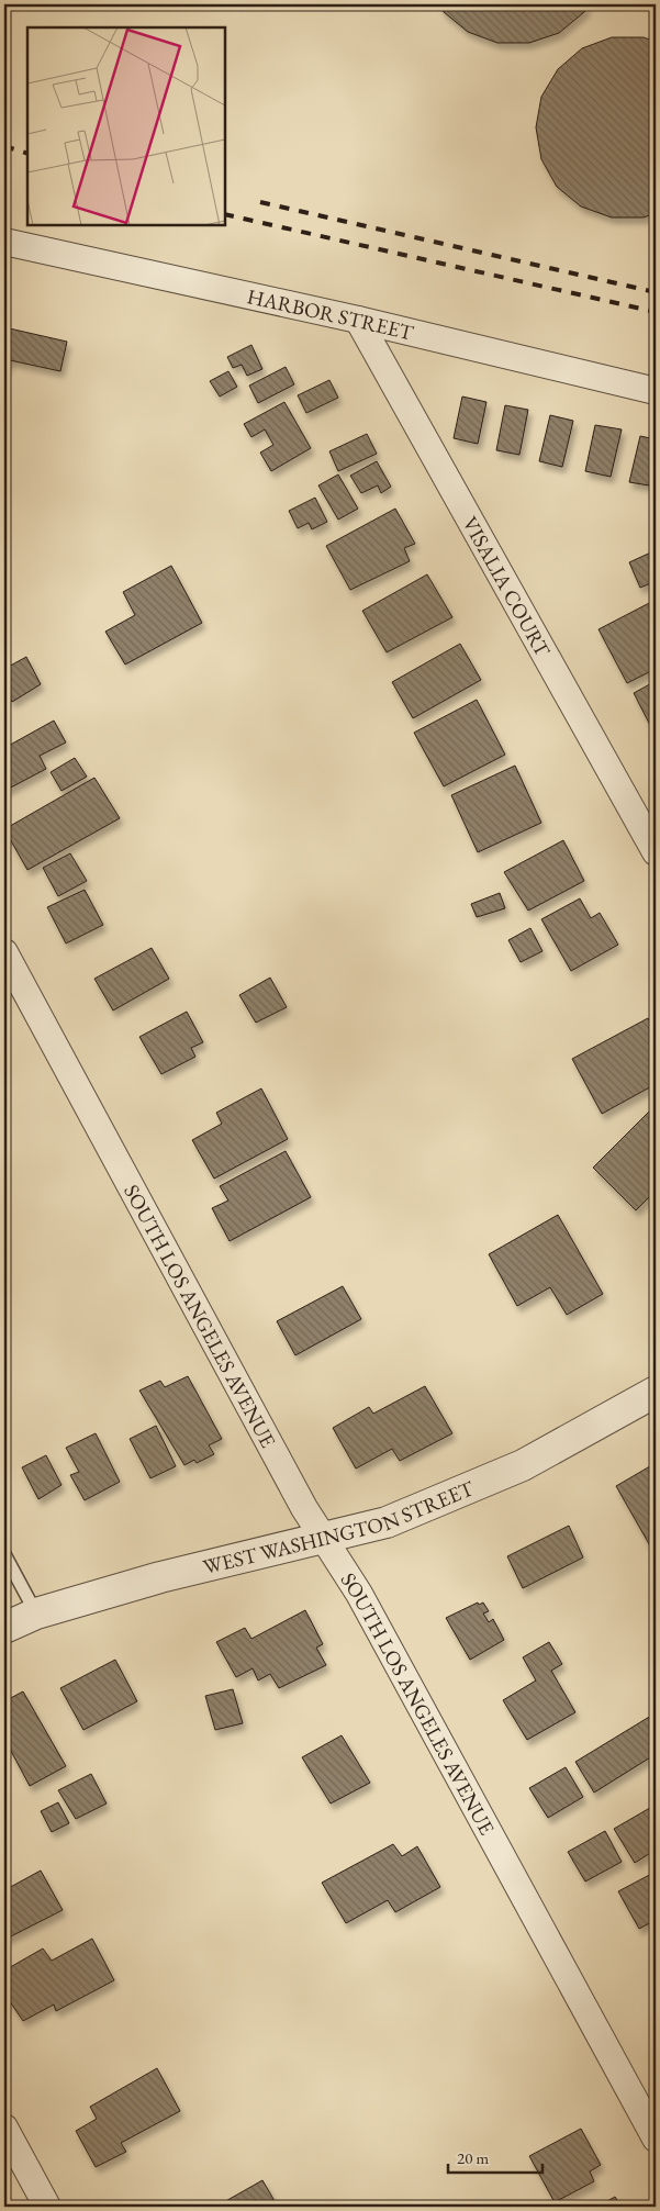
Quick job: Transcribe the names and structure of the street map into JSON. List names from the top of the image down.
{
  "streets": {
    "street": [
      "HARBOR STREET",
      "VISALIA COURT",
      "SOUTH LOS ANGELES AVENUE",
      "WEST WASHINGTON STREET"
    ]
  },
  "crossings": [
    ["HARBOR STREET", "VISALIA COURT"],
    ["SOUTH LOS ANGELES AVENUE", "WEST WASHINGTON STREET"]
  ],
  "scale_bar": "20 m"
}
